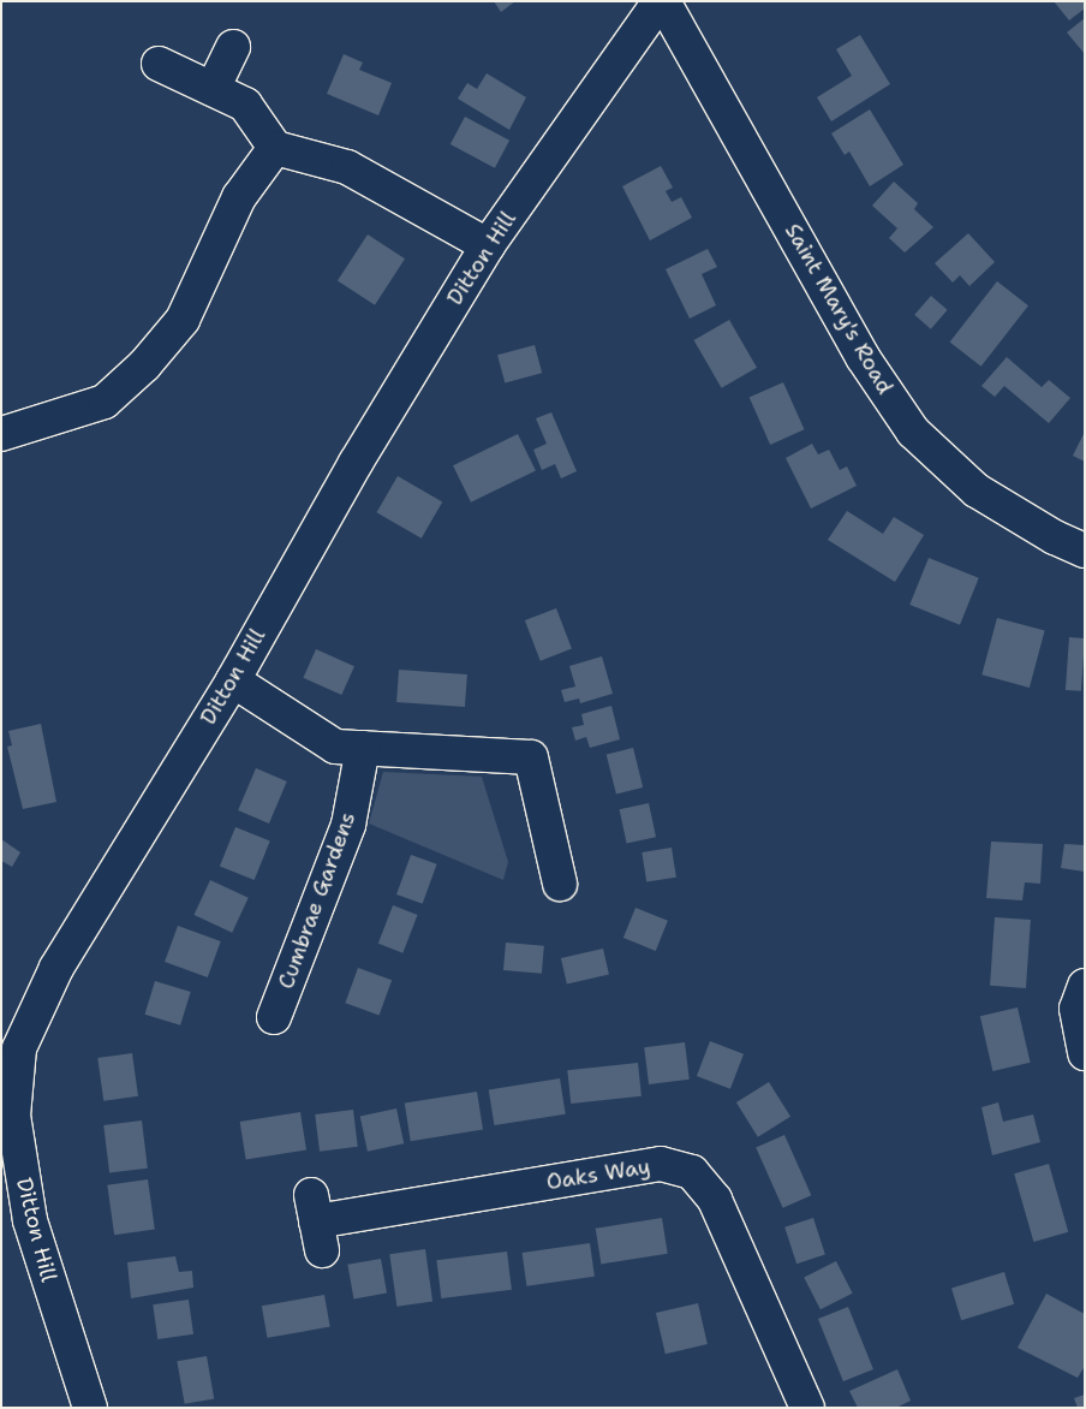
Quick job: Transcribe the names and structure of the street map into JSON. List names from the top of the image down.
{
  "streets": {
    "street": [
      "Ditton Hill",
      "Saint Mary's Road",
      "Cumbrae Gardens",
      "Oaks Way"
    ]
  },
  "crossings": [
    ["Ditton Hill", "Saint Mary's Road"]
  ]
}
